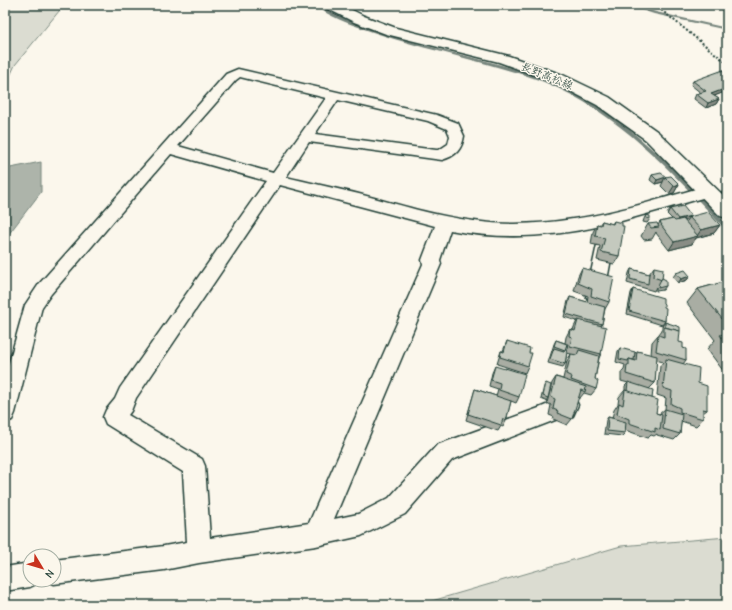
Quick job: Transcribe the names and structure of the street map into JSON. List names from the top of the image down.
{
  "streets": {
    "main road": ["長野高松線"]
  },
  "north": "bottom right"
}
